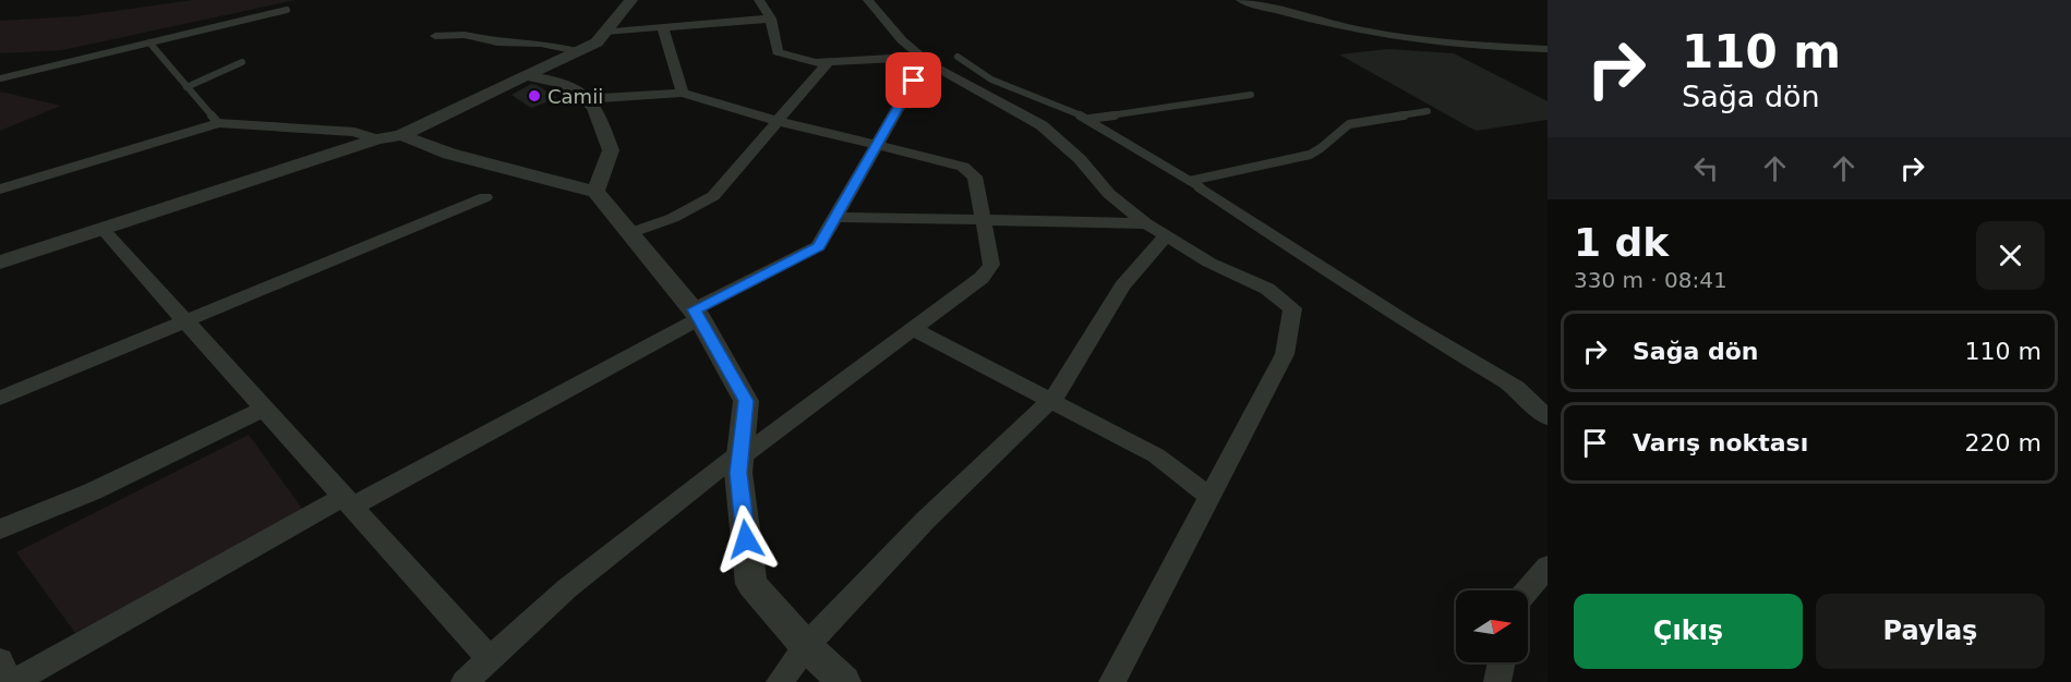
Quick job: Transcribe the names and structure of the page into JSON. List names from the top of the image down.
{
  "places": ["Camii"],
  "north": "right",
  "page": {
    "turn": ["110 m", "Sağa dön"],
    "heading": ["1 dk", "330 m · 08:41"],
    "list": [
      {
        "name": "Sağa dön",
        "value": "110 m"
      },
      {
        "name": "Varış noktası",
        "value": "220 m"
      }
    ],
    "buttons": ["Çıkış", "Paylaş"]
  }
}
